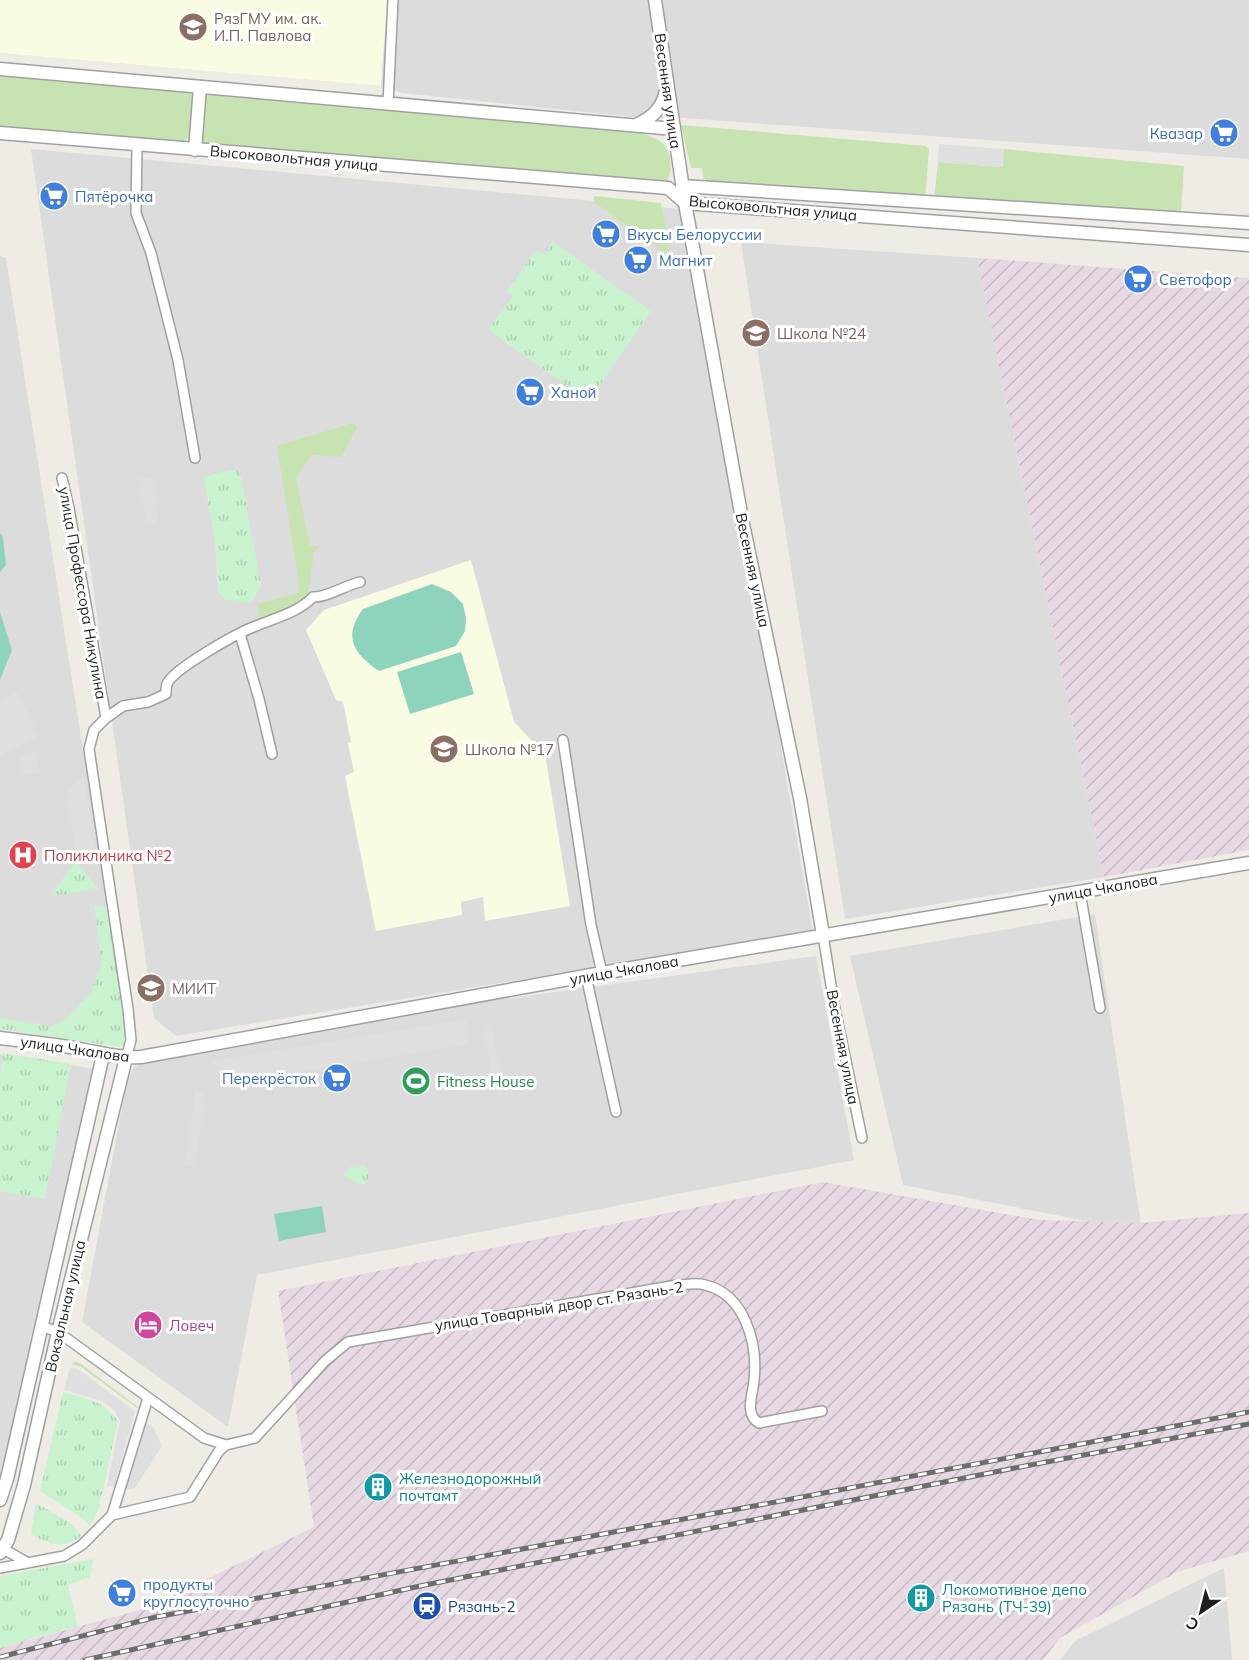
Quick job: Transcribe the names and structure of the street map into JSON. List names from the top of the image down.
{
  "streets": {
    "street": [
      "Весенняя улица",
      "Высоковольтная улица",
      "улица Профессора Никулина",
      "улица Чкалова",
      "Вокзальная улица",
      "улица Товарный двор ст. Рязань-2"
    ]
  },
  "crossings": [
    ["Весенняя улица", "Высоковольтная улица"],
    ["Весенняя улица", "улица Чкалова"],
    ["улица Профессора Никулина", "улица Чкалова"],
    ["улица Профессора Никулина", "Вокзальная улица"],
    ["улица Чкалова", "Вокзальная улица"]
  ],
  "places": {
    "school or university": [
      "РязГМУ им. ак. И.П. Павлова",
      "Школа №24",
      "Школа №17",
      "МИИТ"
    ],
    "supermarket": [
      "Квазар",
      "Пятёрочка",
      "Вкусы Белоруссии",
      "Магнит",
      "Светофор",
      "Ханой",
      "Перекрёсток",
      "продукты круглосуточно"
    ],
    "hospital": ["Поликлиника №2"],
    "sports": ["Fitness House"],
    "hotel": ["Ловеч"],
    "building": ["Железнодорожный почтамт", "Локомотивное депо Рязань (ТЧ-39)"],
    "station": ["Рязань-2"]
  },
  "north": "bottom left"
}
